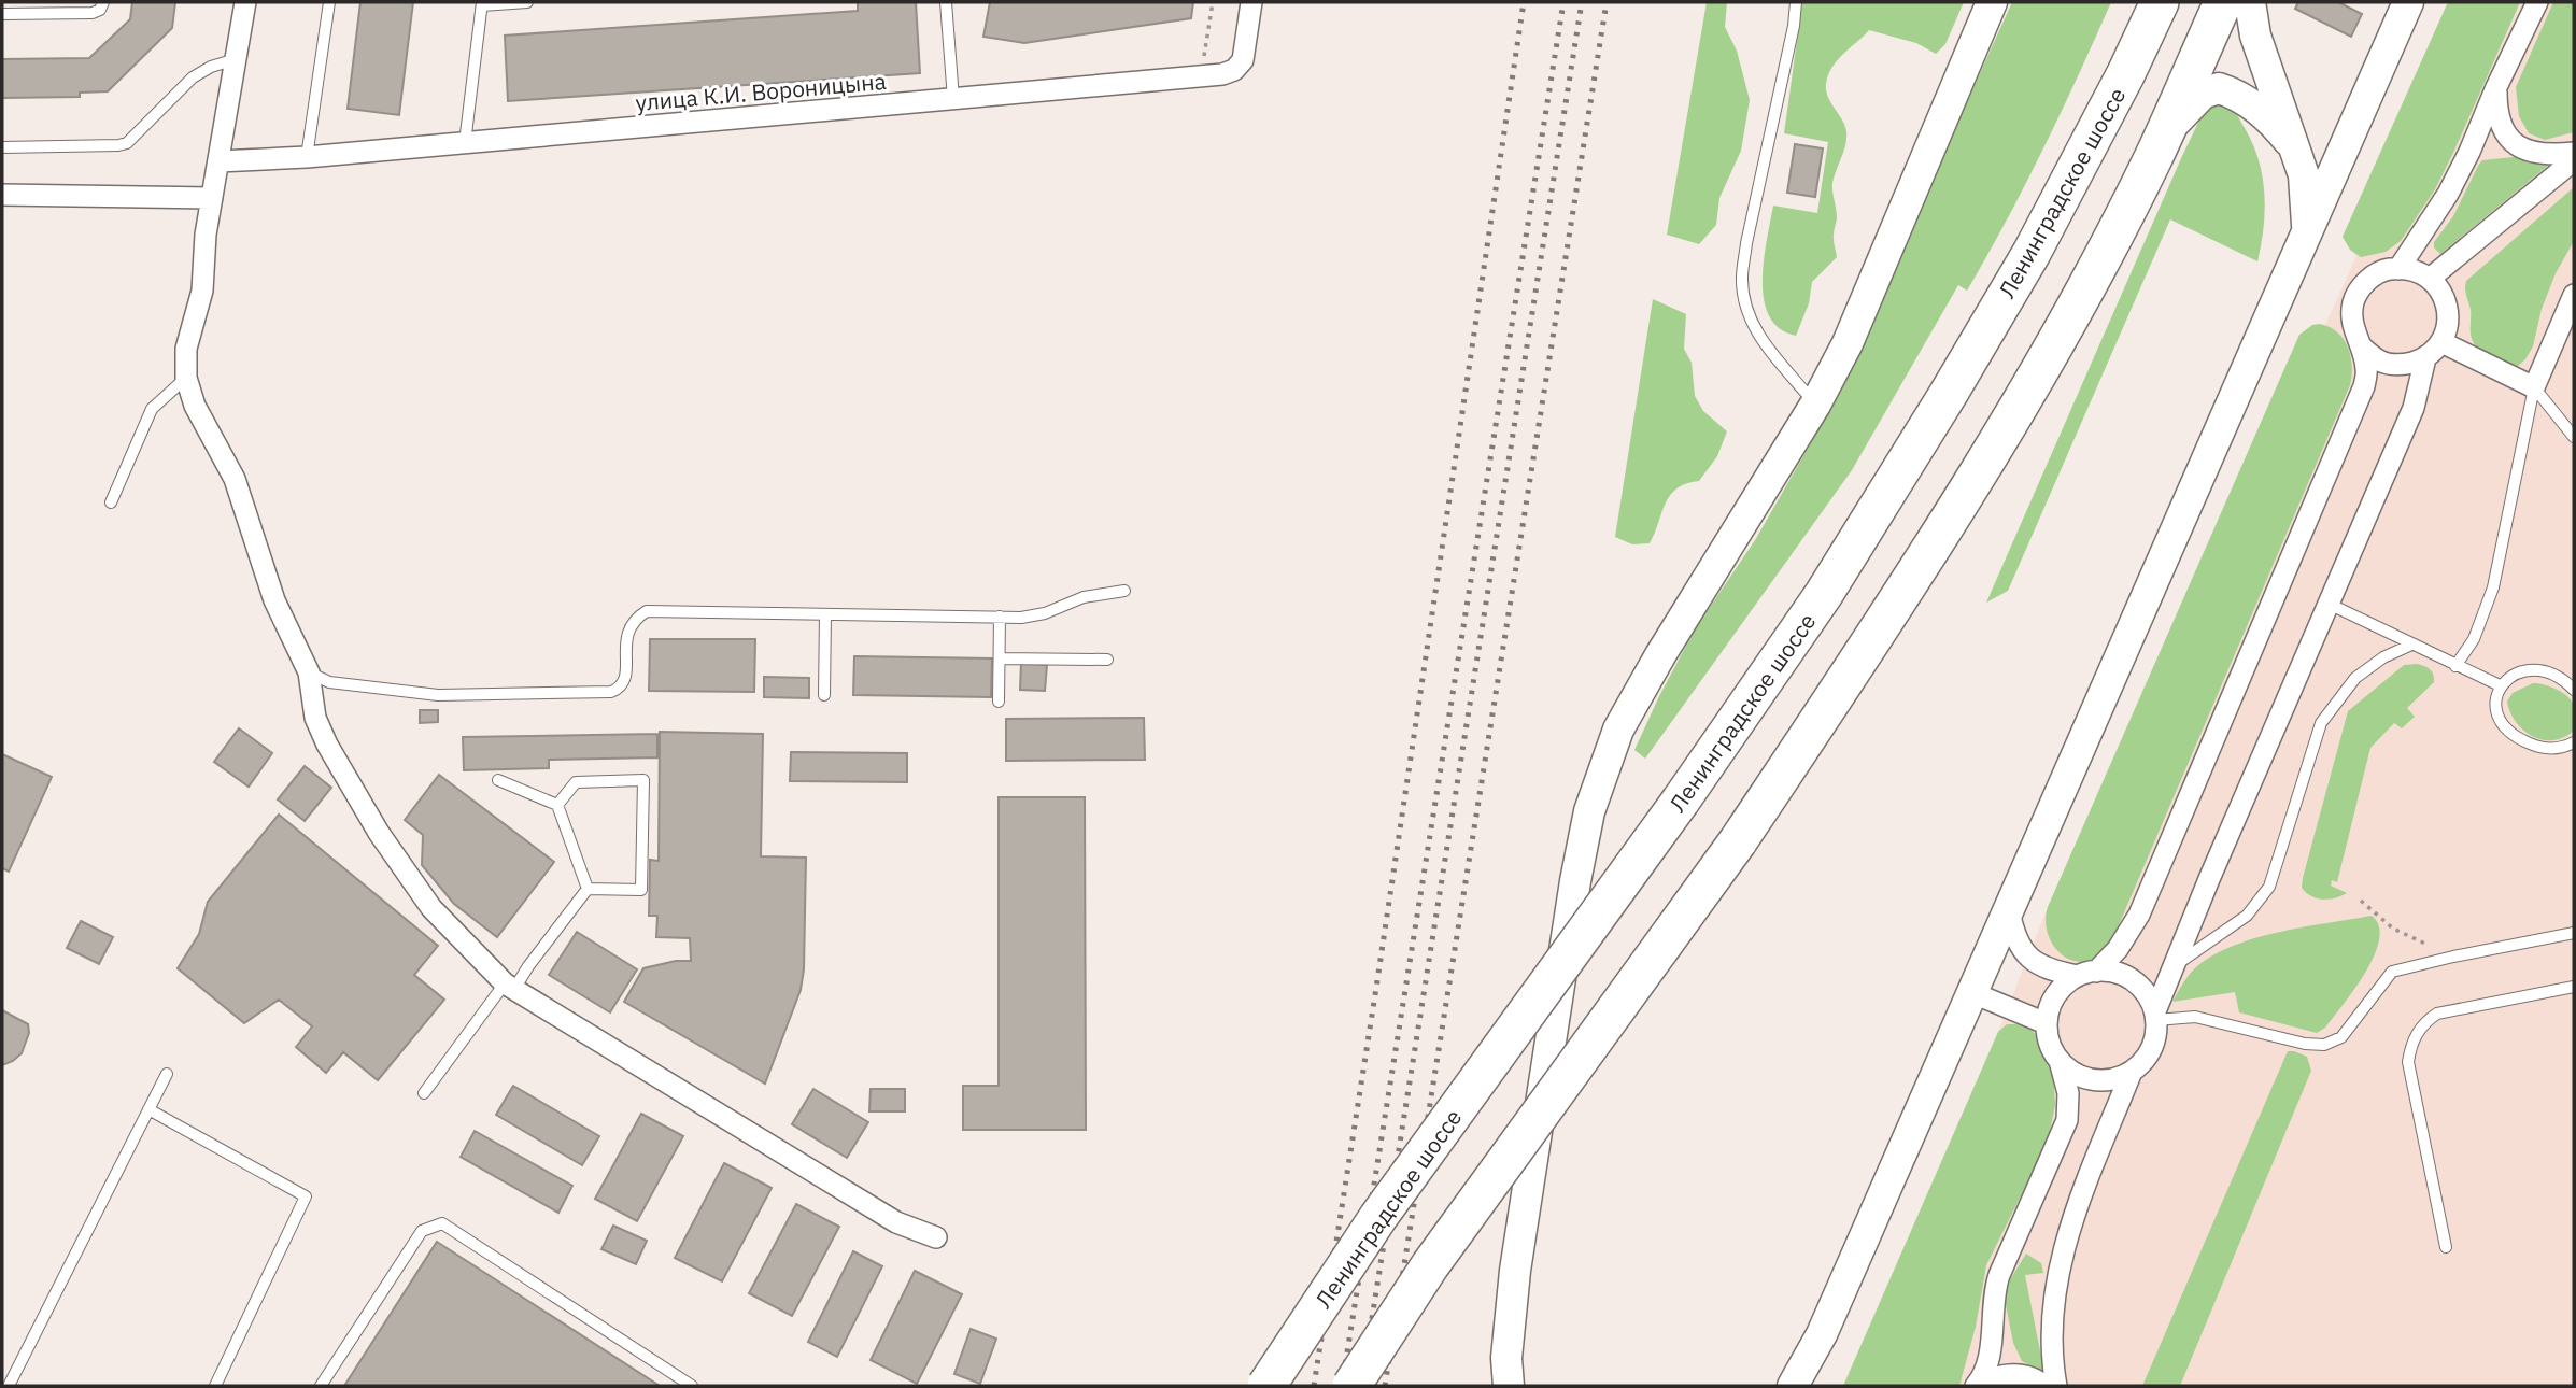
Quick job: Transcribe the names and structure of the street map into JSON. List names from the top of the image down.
{
  "streets": {
    "highway": ["Ленинградское шоссе"],
    "street": ["улица К.И. Вороницына"]
  }
}
